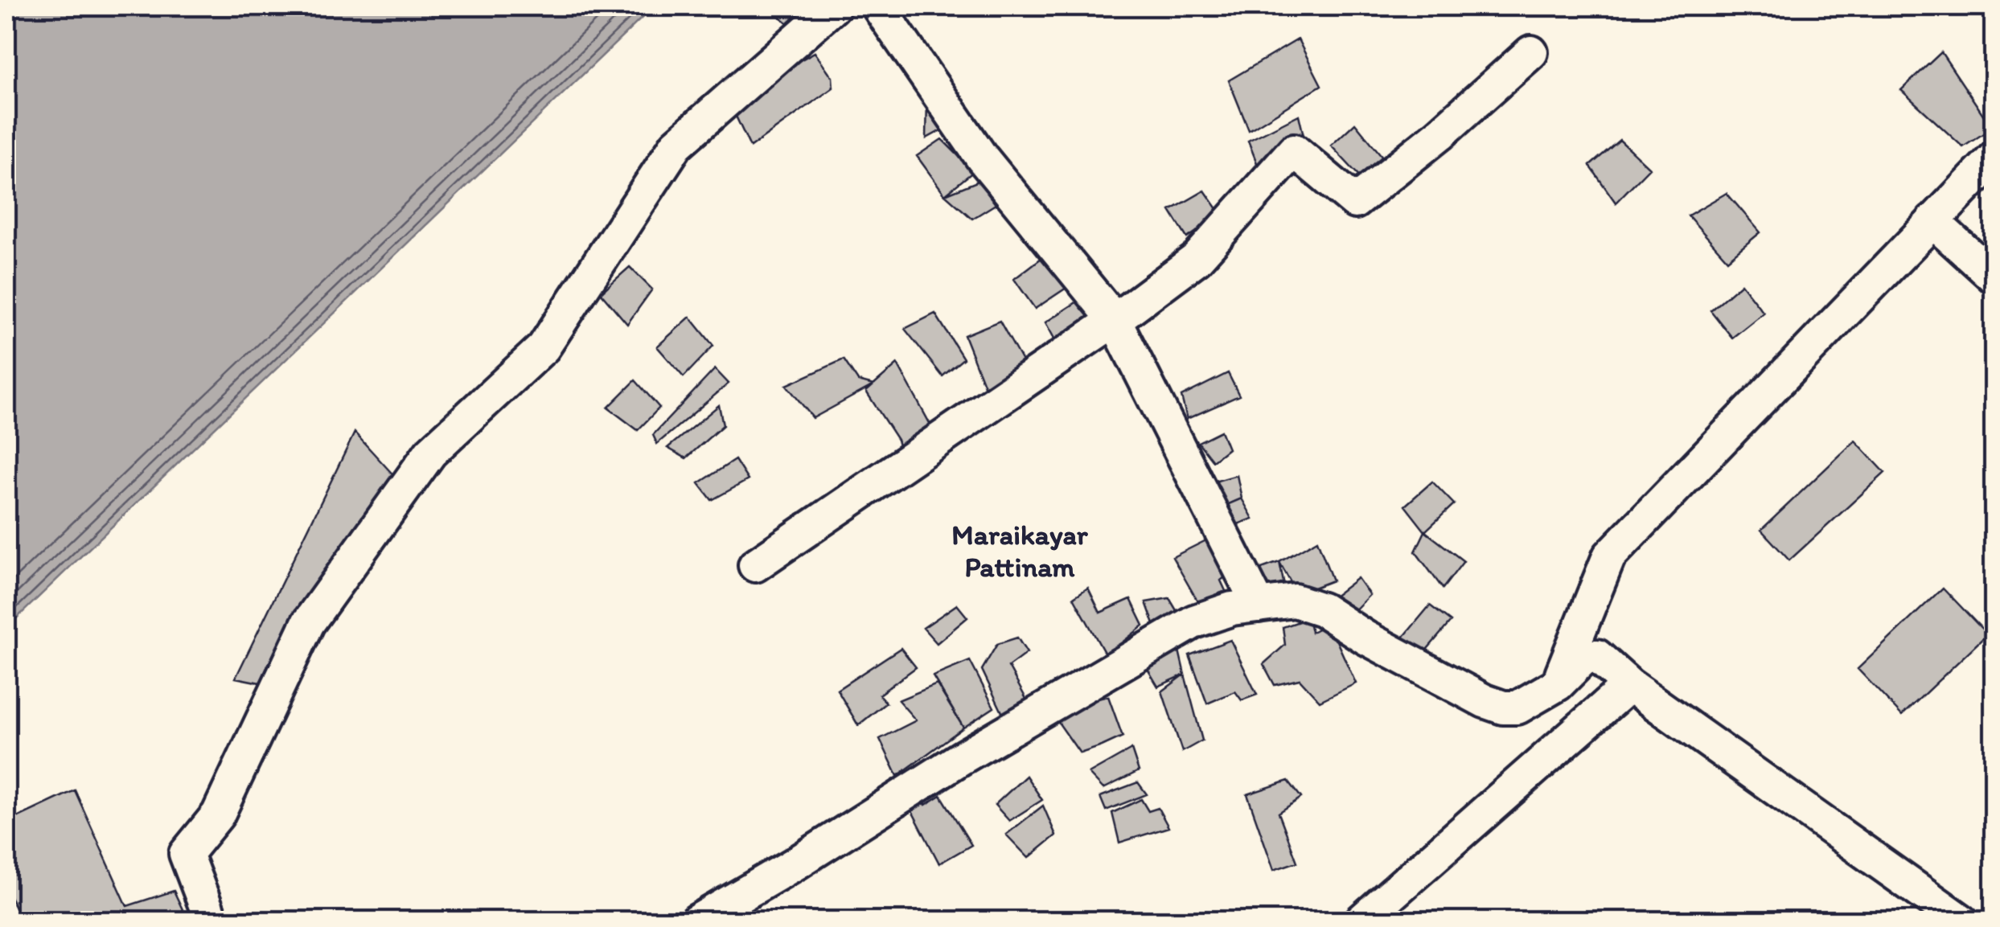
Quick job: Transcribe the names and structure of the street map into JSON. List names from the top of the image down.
{
  "districts": ["Maraikayar Pattinam"]
}
